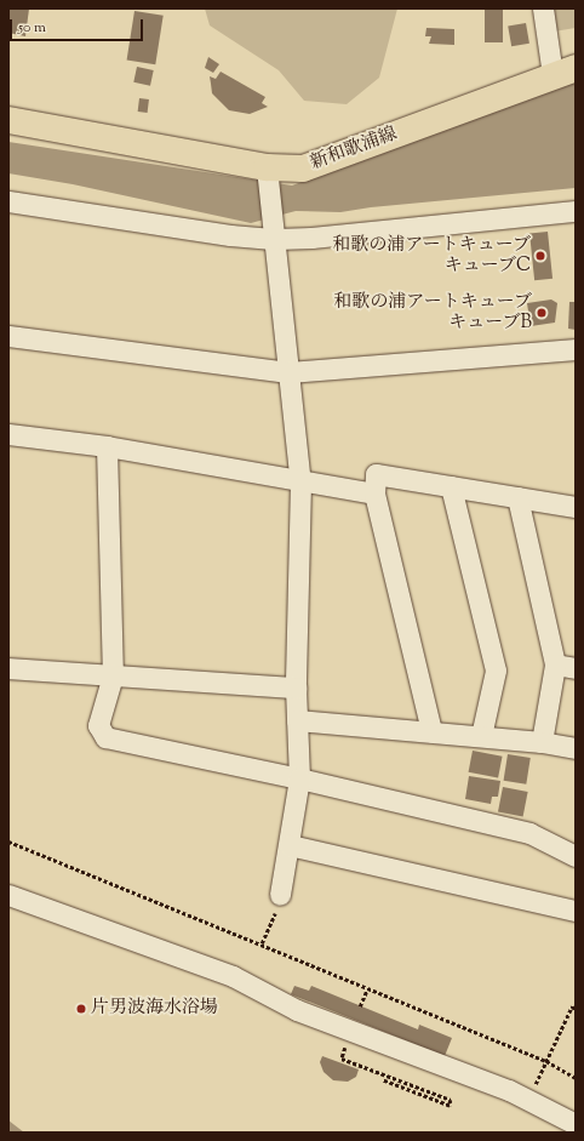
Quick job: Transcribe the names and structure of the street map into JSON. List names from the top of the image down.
{
  "streets": {
    "main road": ["新和歌浦線"]
  },
  "places": ["和歌の浦アートキューブ キューブC", "和歌の浦アートキューブ キューブB", "片男波海水浴場"],
  "scale_bar": "50 m"
}
